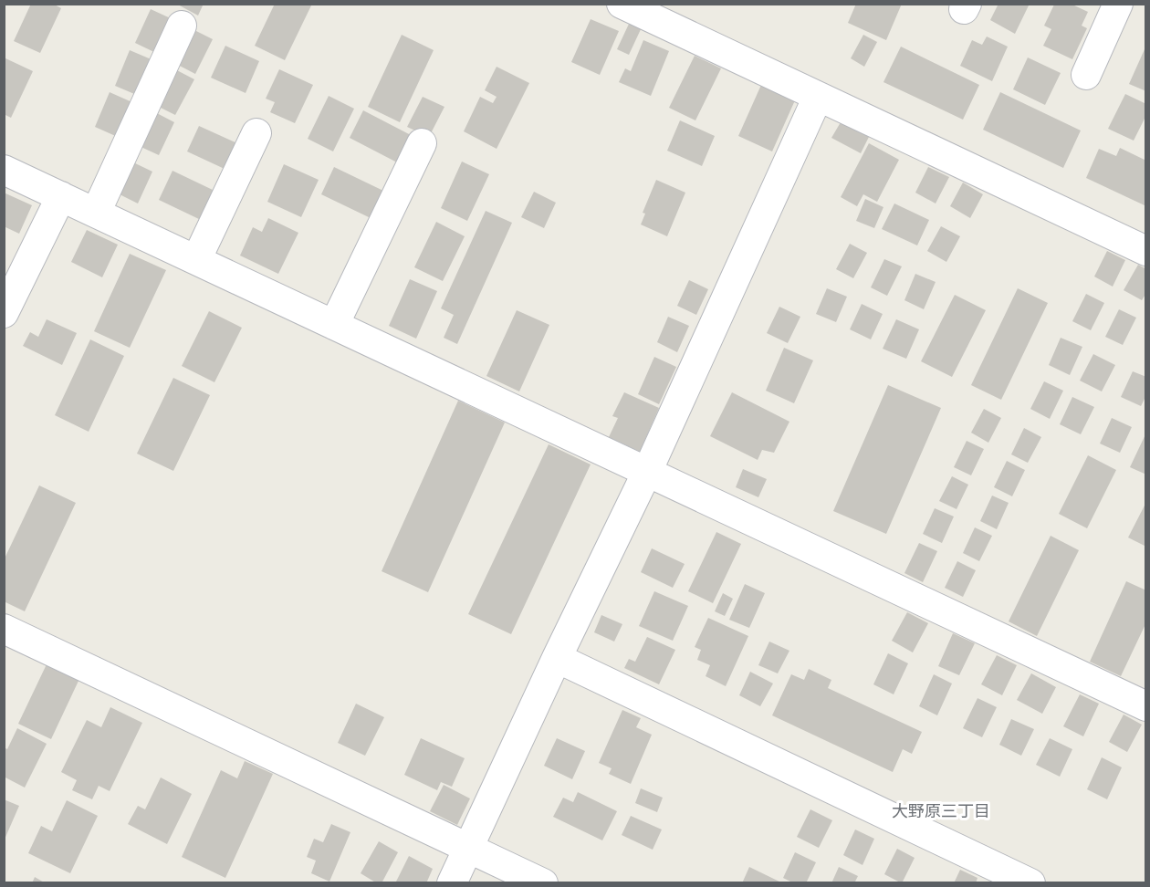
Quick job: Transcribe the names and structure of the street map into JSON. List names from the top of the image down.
{
  "districts": ["大野原三丁目"]
}
